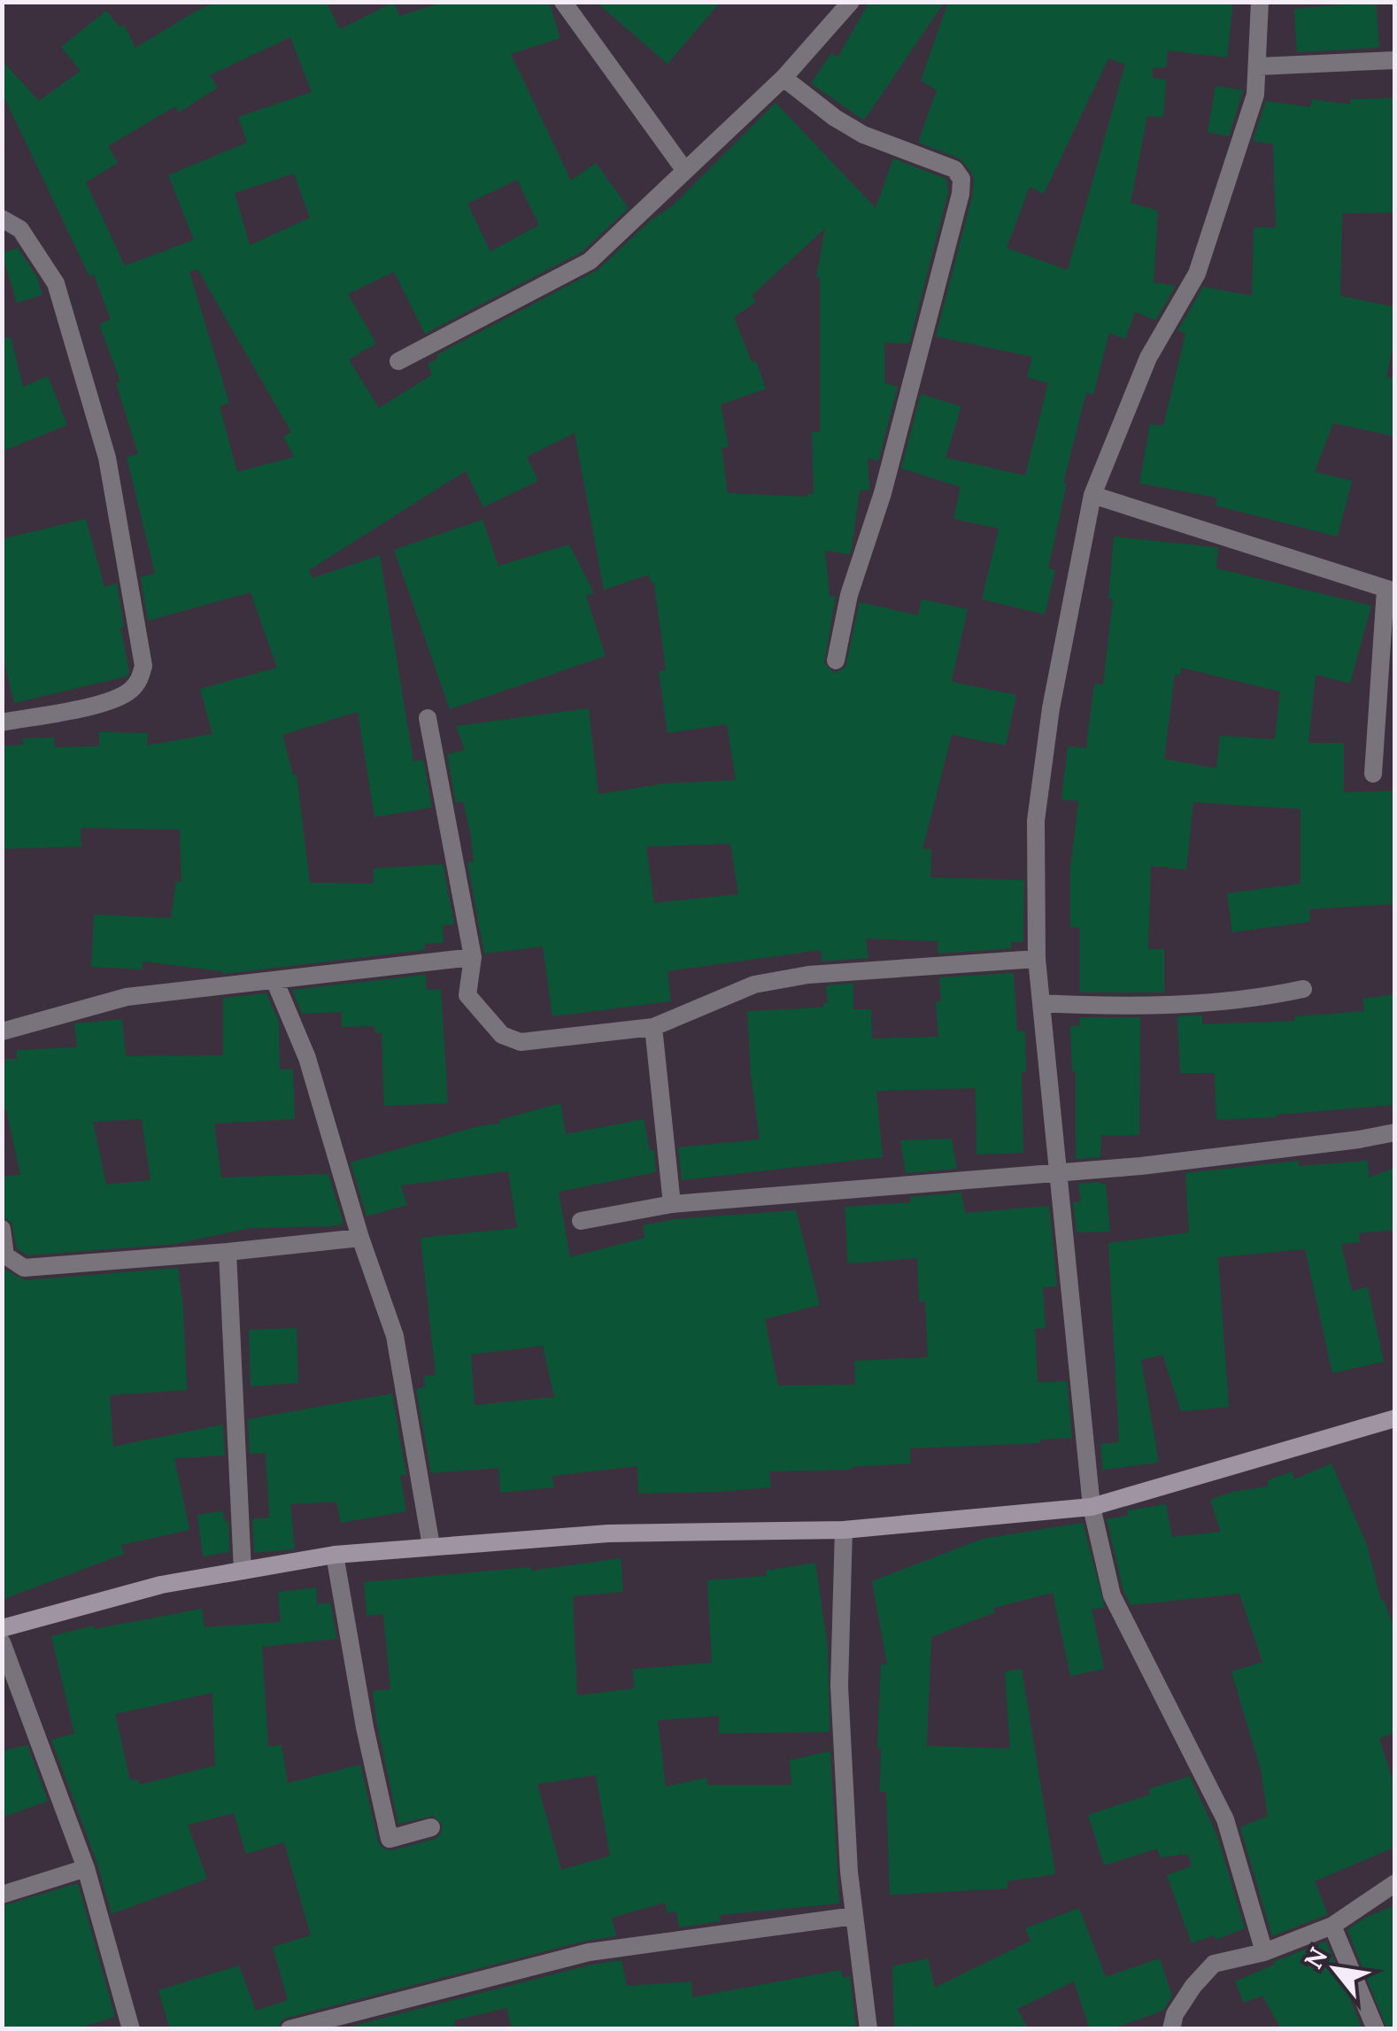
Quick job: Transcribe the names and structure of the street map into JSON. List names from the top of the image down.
{
  "north": "top left"
}
